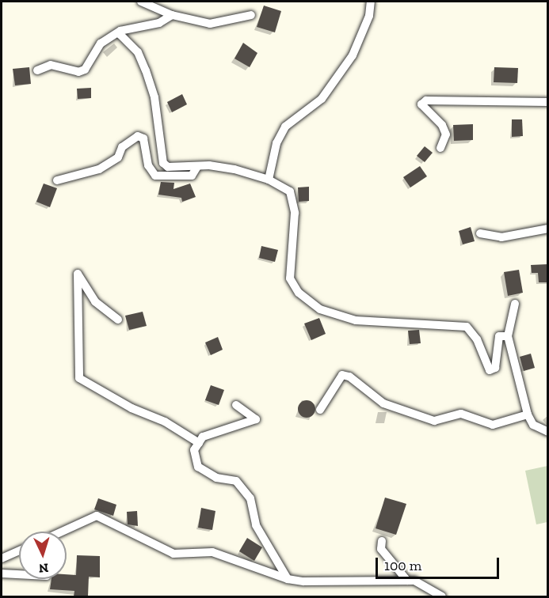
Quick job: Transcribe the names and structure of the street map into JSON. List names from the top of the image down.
{
  "scale_bar": "100 m",
  "north": "bottom"
}
